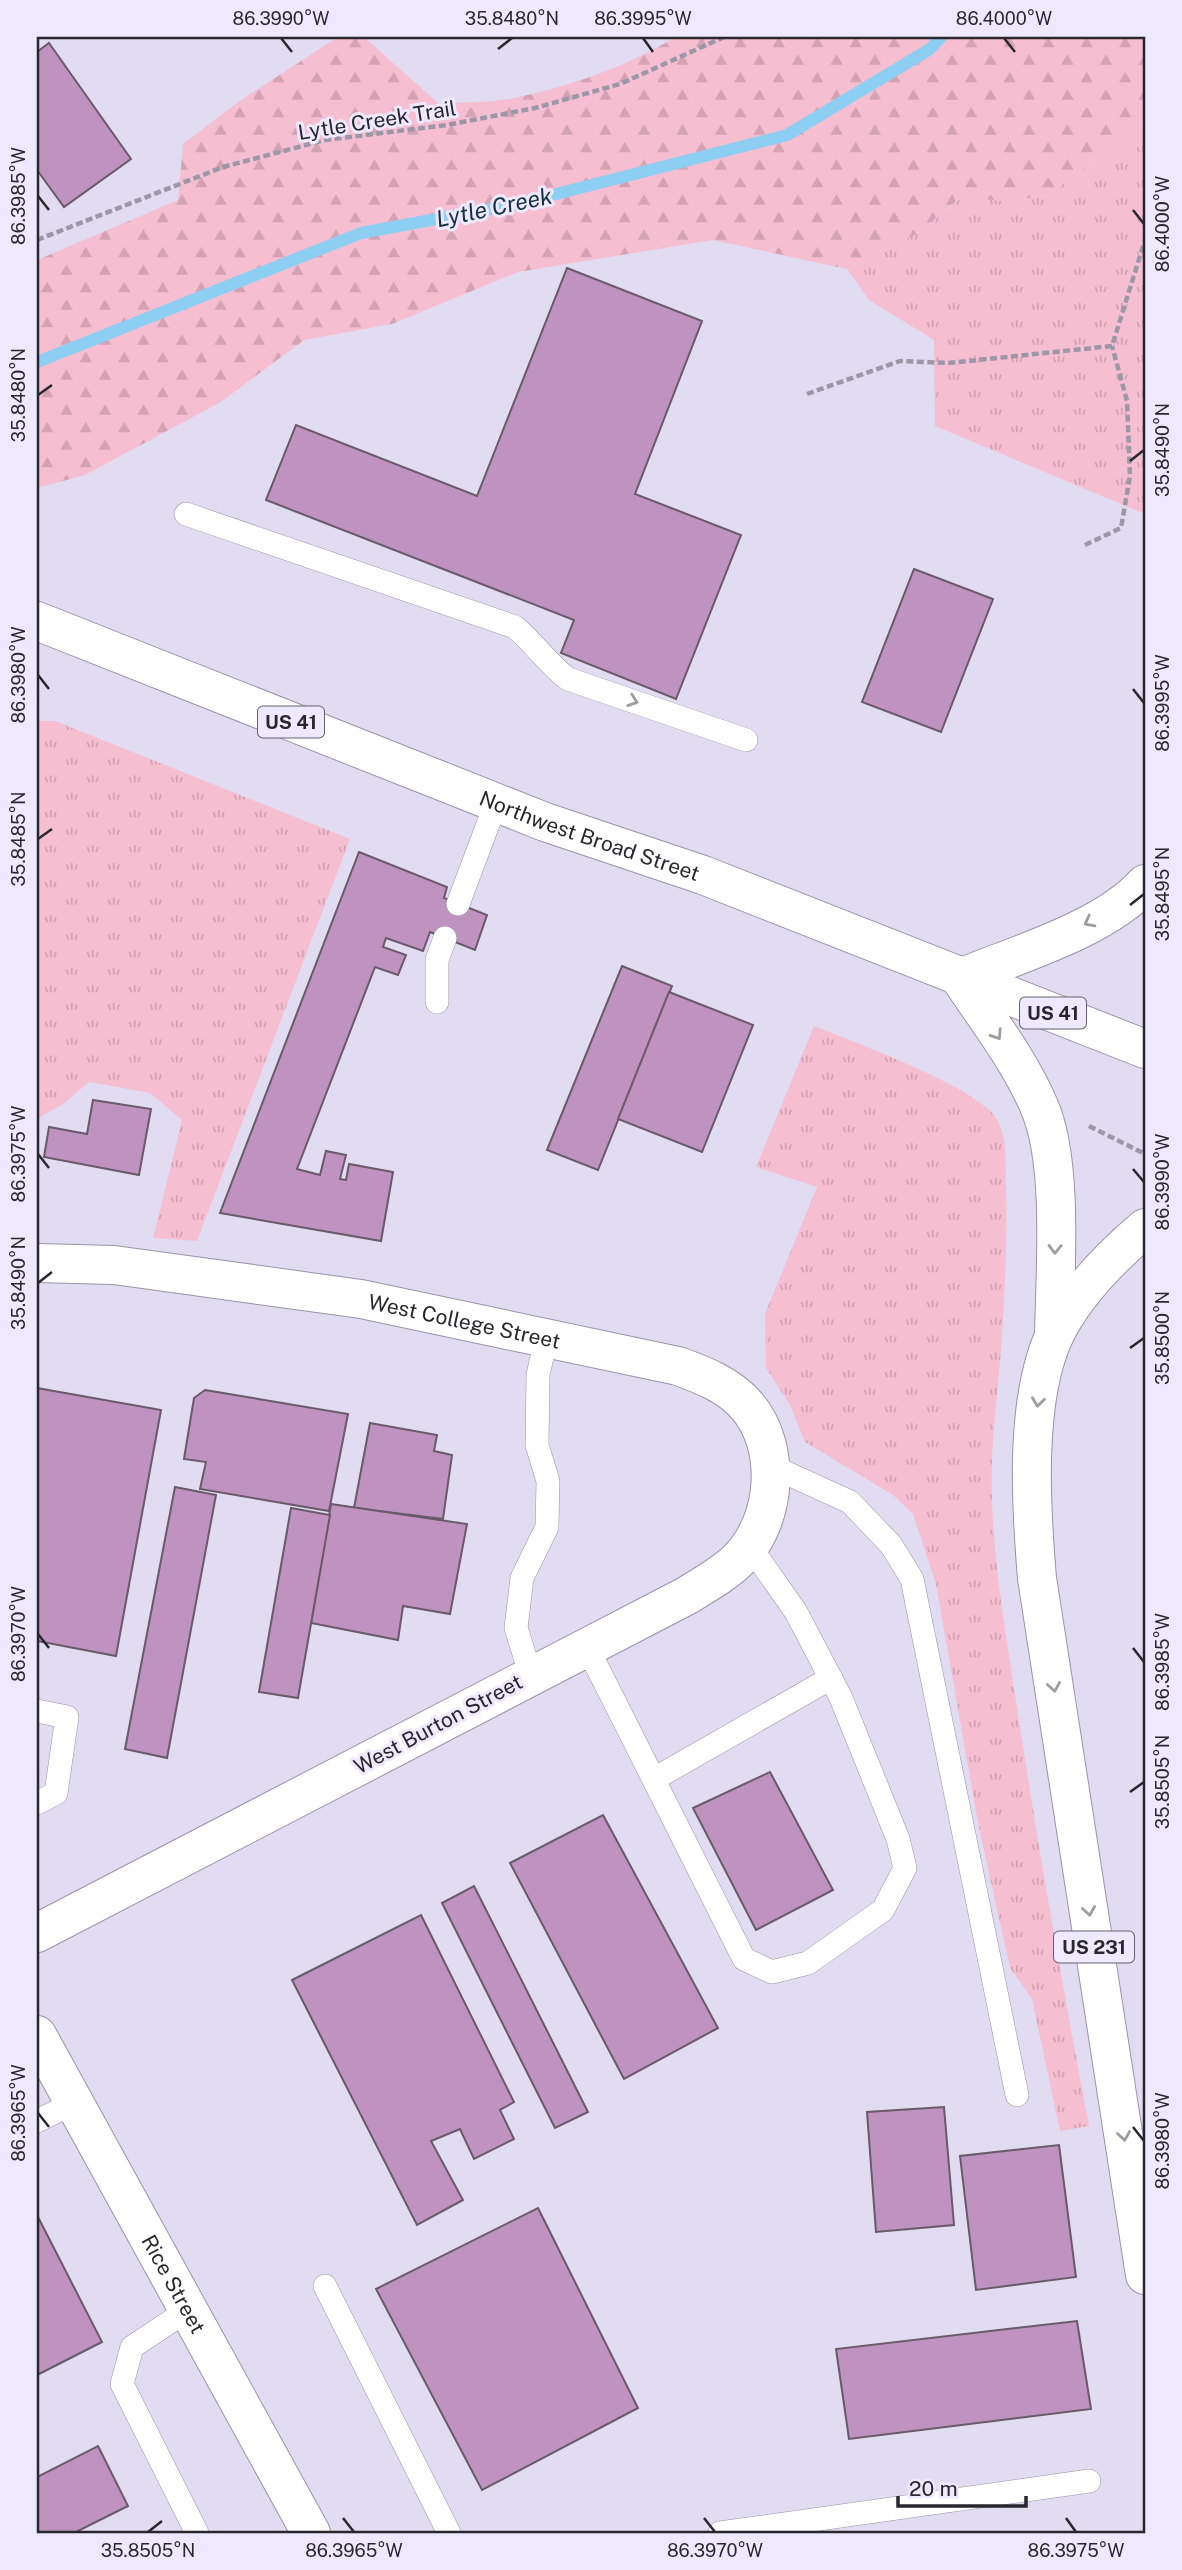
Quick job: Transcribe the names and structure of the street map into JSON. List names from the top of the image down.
{
  "streets": {
    "main road": [
      "US 41",
      "Northwest Broad Street",
      "West College Street",
      "West Burton Street",
      "US 231",
      "Rice Street"
    ],
    "path": ["Lytle Creek Trail"]
  },
  "crossings": [
    ["West College Street", "West Burton Street"]
  ],
  "water": ["Lytle Creek"],
  "scale_bar": "20 m",
  "coordinates": [
    "86.3990°W",
    "35.8480°N",
    "86.3995°W",
    "86.4000°W",
    "86.3985°W",
    "35.8490°N",
    "86.3980°W",
    "35.8485°N",
    "35.8495°N",
    "86.3975°W",
    "35.8500°N",
    "86.3970°W",
    "35.8505°N",
    "86.3965°W"
  ]
}
